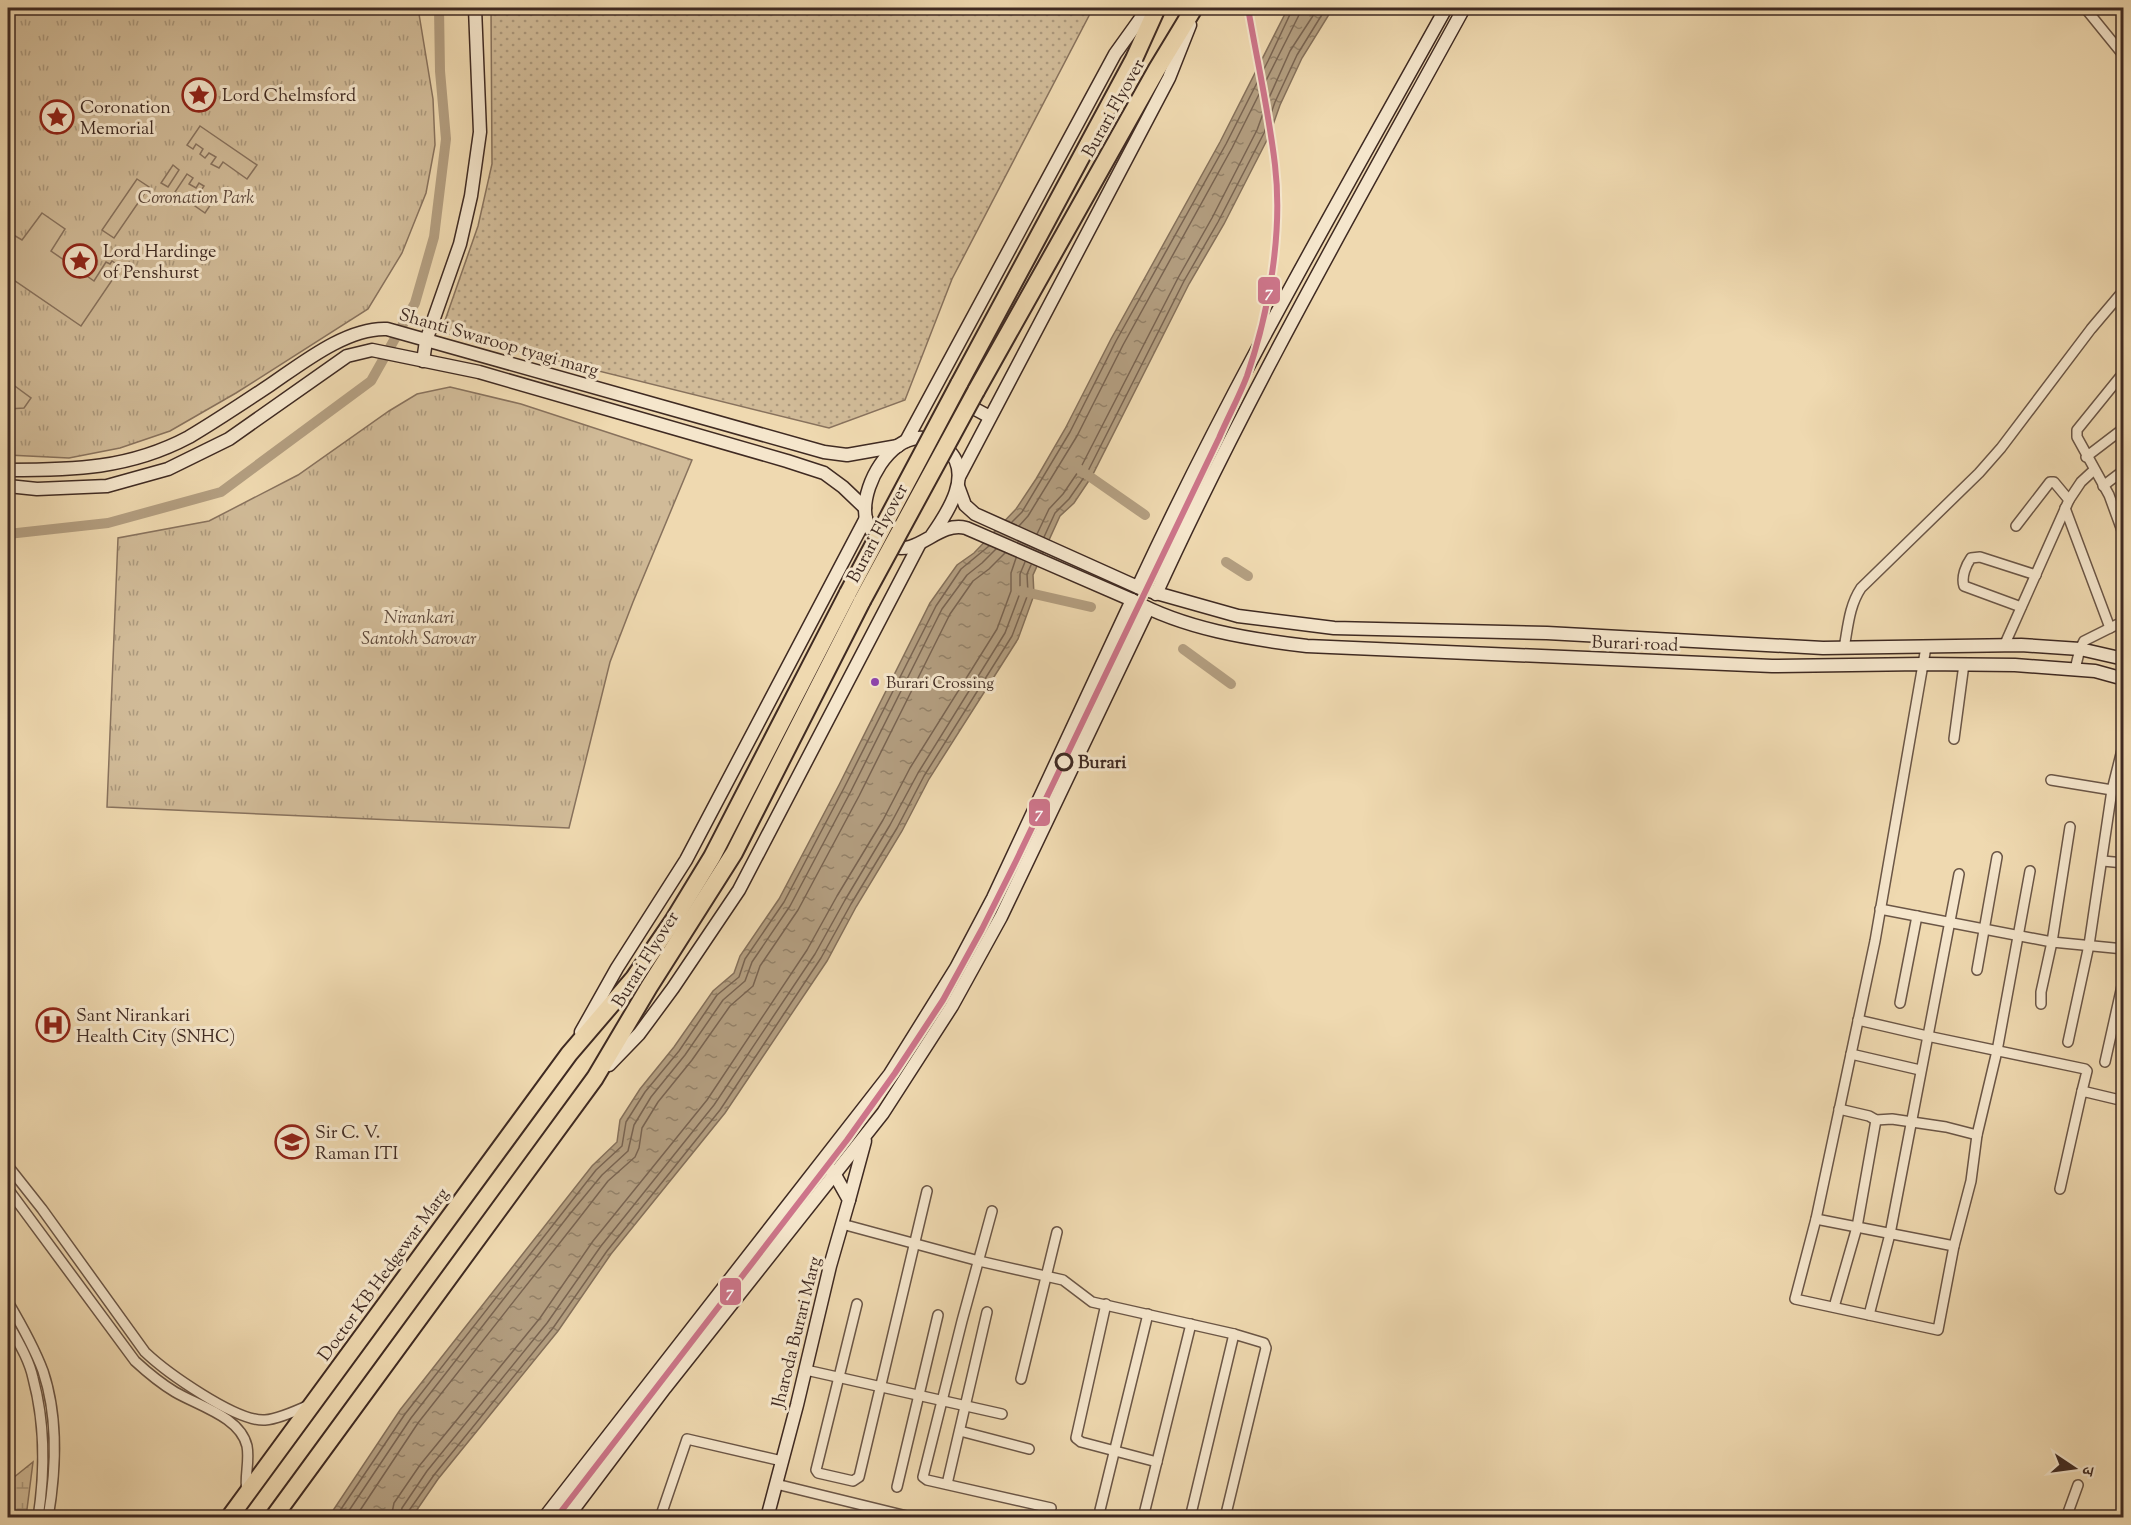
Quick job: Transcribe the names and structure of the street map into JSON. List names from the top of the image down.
{
  "streets": {
    "highway": ["Burari Flyover", "Doctor KB Hedgewar Marg"],
    "main road": ["Shanti Swaroop tyagi marg", "Burari road", "Jharoda Burari Marg"]
  },
  "crossings": [
    ["Burari Flyover", "Doctor KB Hedgewar Marg"],
    ["Shanti Swaroop tyagi marg", "Burari road"]
  ],
  "parks": ["Coronation Park", "Nirankari Santokh Sarovar"],
  "places": {
    "place": ["Lord Chelmsford", "Coronation Memorial", "Lord Hardinge of Penshurst"],
    "other": ["Burari Crossing", "Burari"],
    "hospital": ["Sant Nirankari Health City (SNHC)"],
    "school or university": ["Sir C. V. Raman ITI"]
  },
  "lines": ["transit line 7"],
  "north": "right"
}
